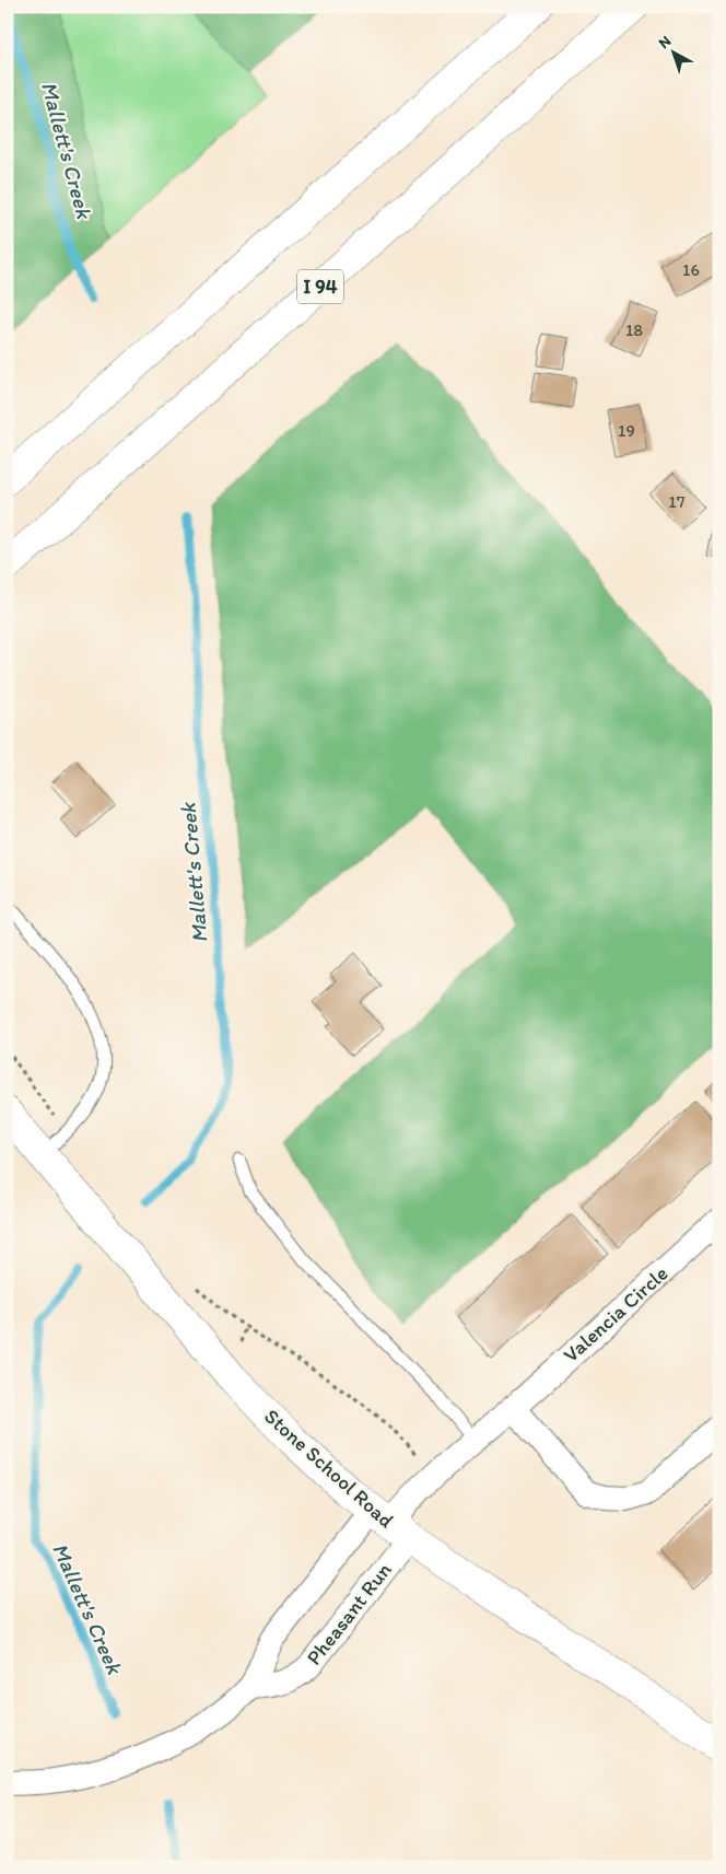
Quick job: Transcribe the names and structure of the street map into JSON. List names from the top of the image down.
{
  "streets": {
    "main road": ["I 94", "Stone School Road"],
    "street": ["Valencia Circle", "Pheasant Run"]
  },
  "crossings": [
    ["Valencia Circle", "Stone School Road"],
    ["Valencia Circle", "Pheasant Run"],
    ["Stone School Road", "Pheasant Run"]
  ],
  "water": ["Mallett's Creek"],
  "house_numbers": [
    "16",
    "18",
    "19",
    "17"
  ],
  "north": "top left"
}
